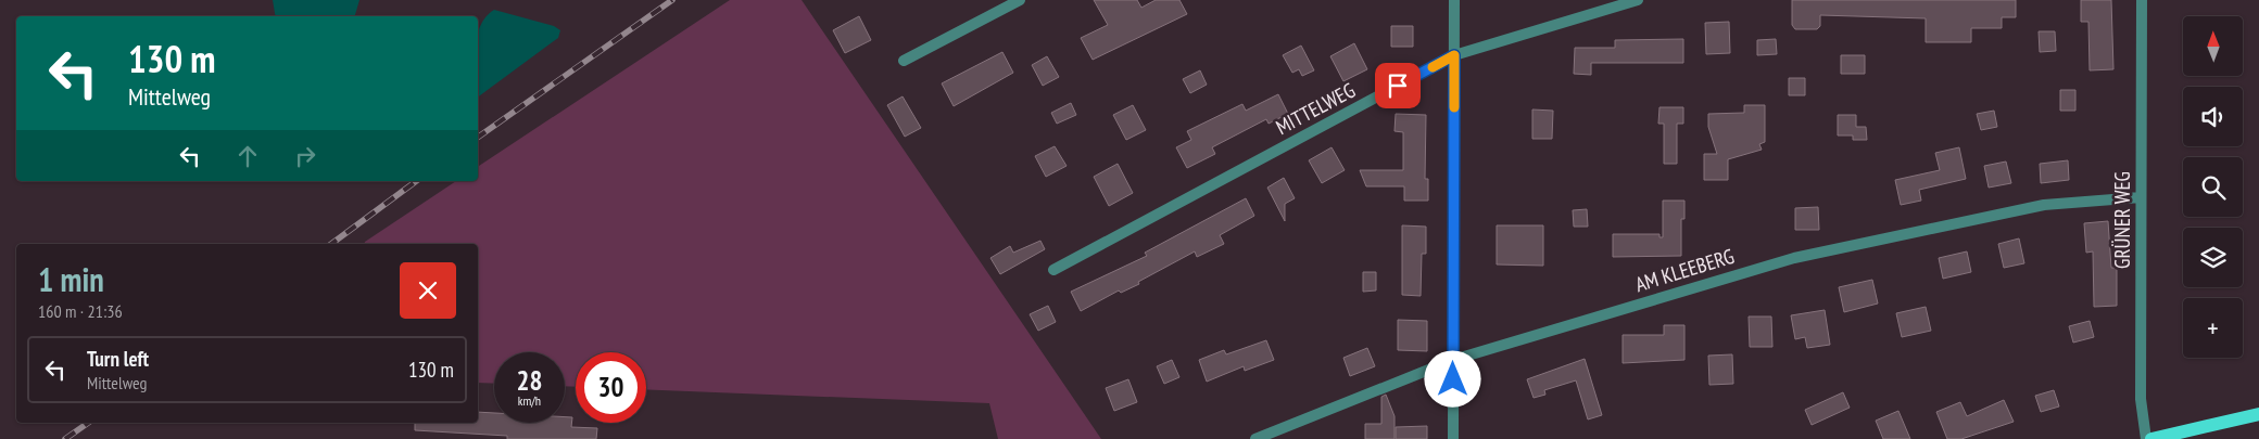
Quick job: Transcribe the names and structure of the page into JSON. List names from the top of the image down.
{
  "streets": {
    "street": ["MITTELWEG", "GRÜNER WEG", "AM KLEEBERG"]
  },
  "crossings": [
    ["GRÜNER WEG", "AM KLEEBERG"]
  ],
  "north": "top",
  "page": {
    "map_buttons": "+",
    "turn": ["130 m", "Mittelweg"],
    "heading": ["1 min", "160 m · 21:36"],
    "list": [
      {
        "name": "Turn left",
        "note": "Mittelweg",
        "value": "130 m"
      }
    ],
    "speed": "28 km/h",
    "limit": "30"
  }
}
